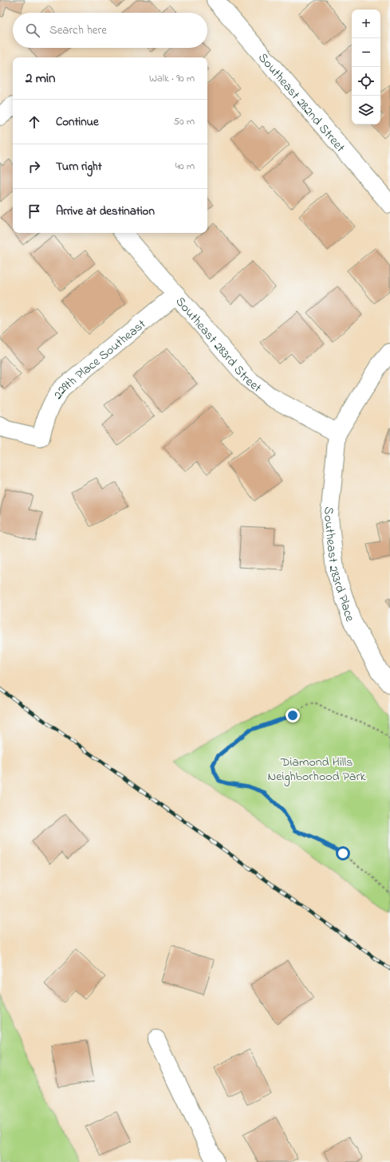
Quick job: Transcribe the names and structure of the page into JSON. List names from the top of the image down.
{
  "streets": {
    "street": [
      "Southeast 282nd Street",
      "Southeast 283rd Street",
      "229th Place Southeast",
      "Southeast 283rd Place"
    ]
  },
  "crossings": [
    ["Southeast 283rd Street", "229th Place Southeast"],
    ["Southeast 283rd Street", "Southeast 283rd Place"]
  ],
  "parks": ["Diamond Hills Neighborhood Park"],
  "page": {
    "map_buttons": ["+", "−"],
    "search": "Search here",
    "heading": ["2 min", "Walk · 90 m"],
    "list": [
      ["Continue", "50 m"],
      ["Turn right", "40 m"],
      "Arrive at destination"
    ]
  }
}
